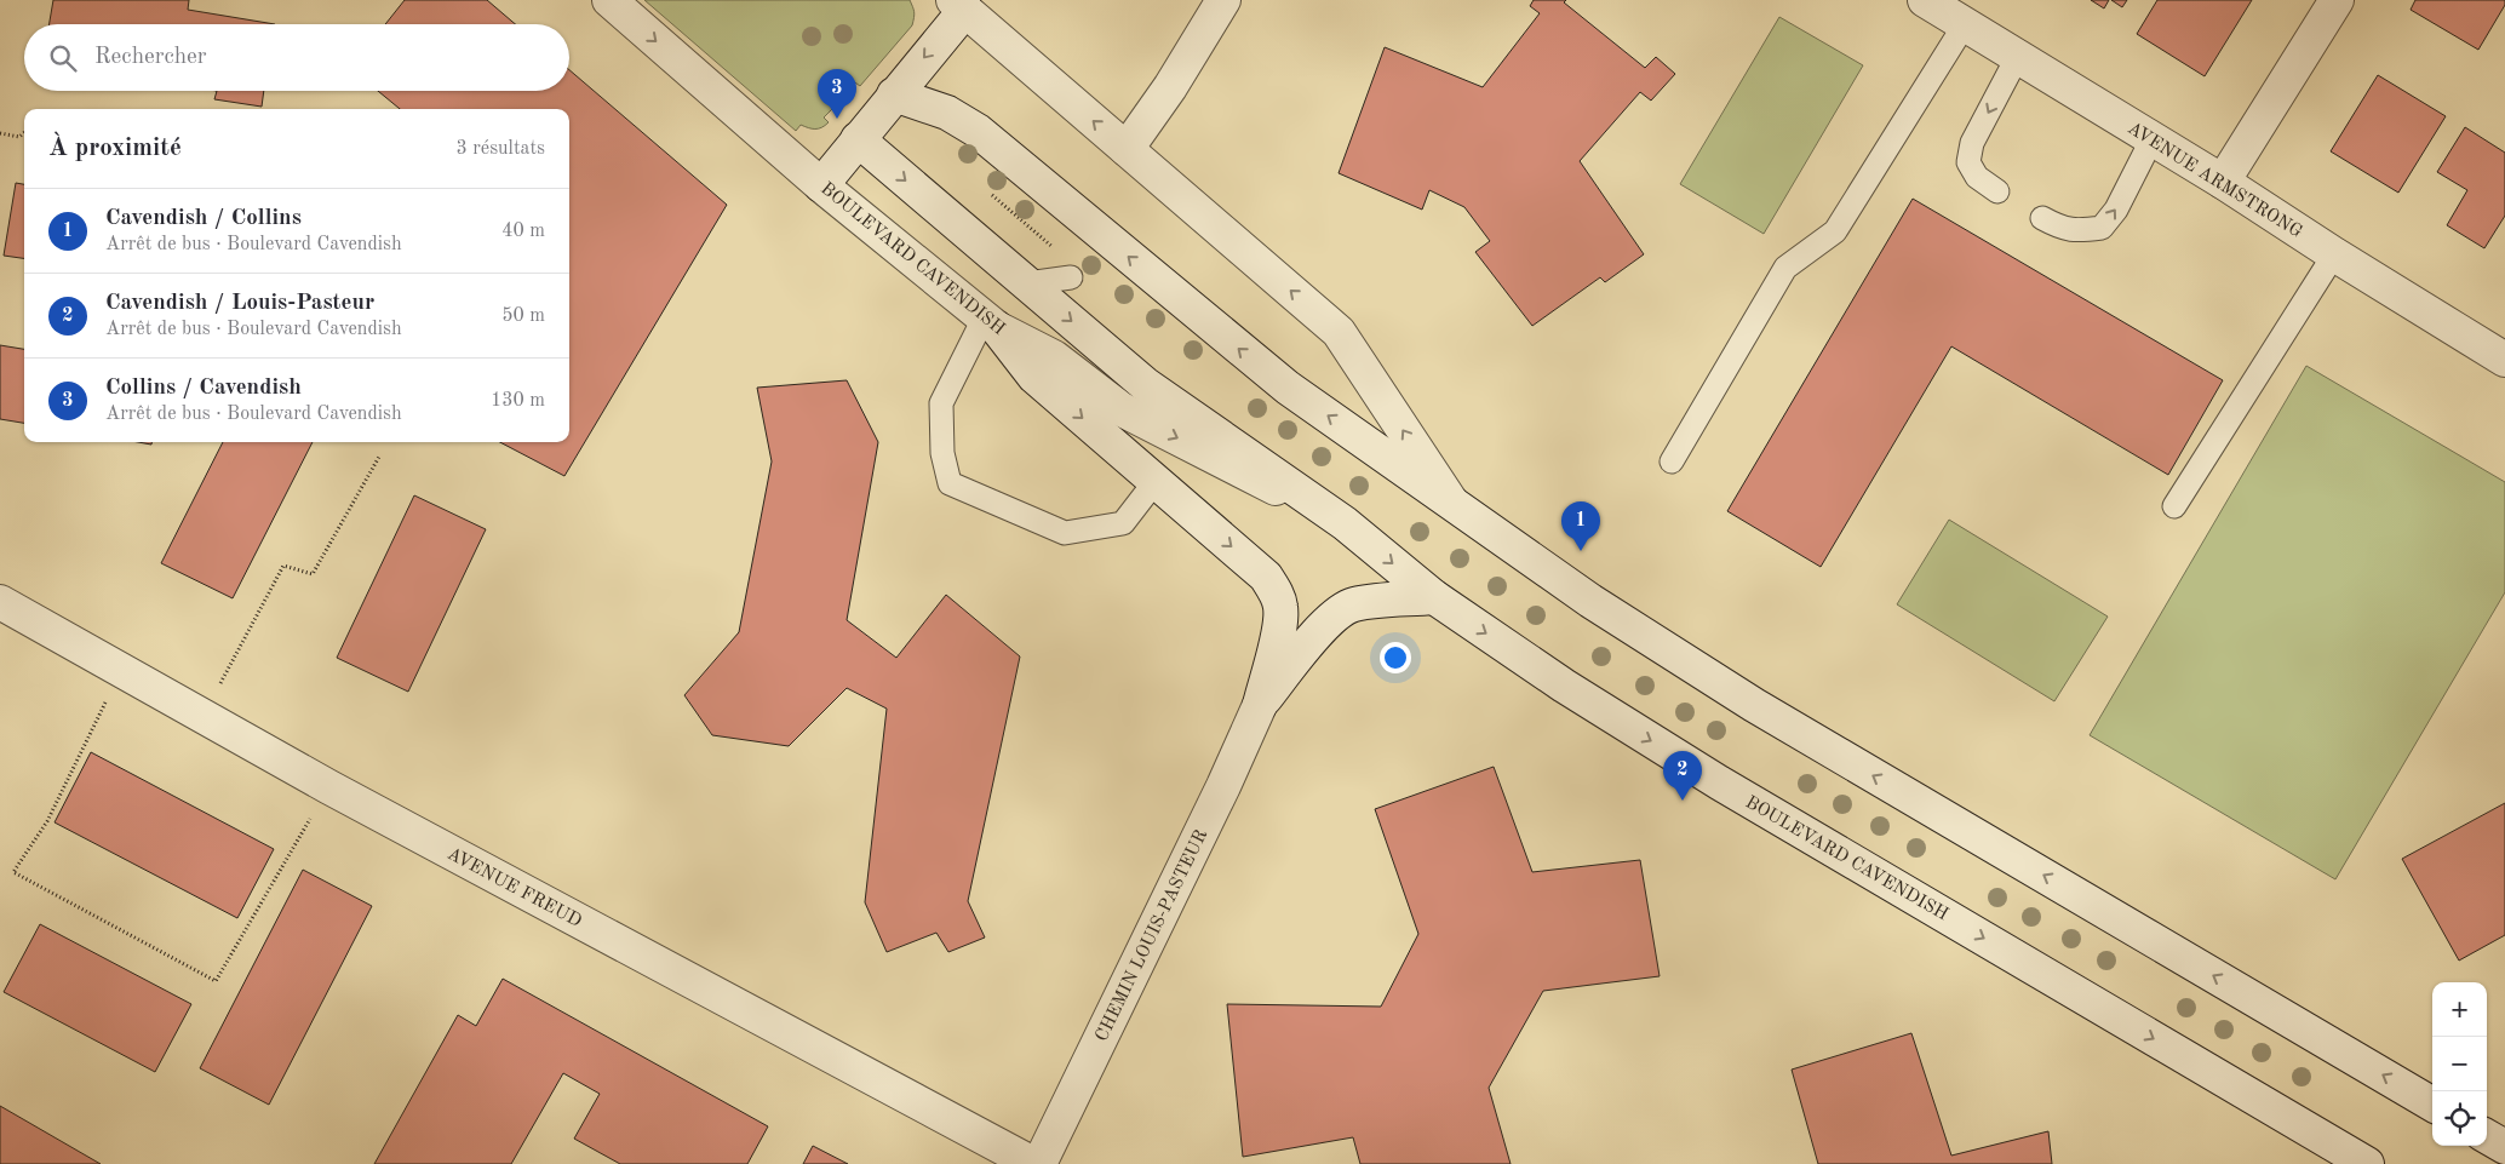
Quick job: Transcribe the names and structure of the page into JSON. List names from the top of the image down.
{
  "streets": {
    "main road": [
      "AVENUE ARMSTRONG",
      "BOULEVARD CAVENDISH",
      "AVENUE FREUD",
      "CHEMIN LOUIS-PASTEUR"
    ]
  },
  "page": {
    "search": "Rechercher",
    "pins": ["3", "1", "2"],
    "heading": ["À proximité", "3 résultats"],
    "list": [
      {
        "mark": "1",
        "name": "Cavendish / Collins",
        "note": "Arrêt de bus · Boulevard Cavendish",
        "value": "40 m"
      },
      {
        "mark": "2",
        "name": "Cavendish / Louis-Pasteur",
        "note": "Arrêt de bus · Boulevard Cavendish",
        "value": "50 m"
      },
      {
        "mark": "3",
        "name": "Collins / Cavendish",
        "note": "Arrêt de bus · Boulevard Cavendish",
        "value": "130 m"
      }
    ],
    "map_buttons": ["+", "−"]
  }
}
